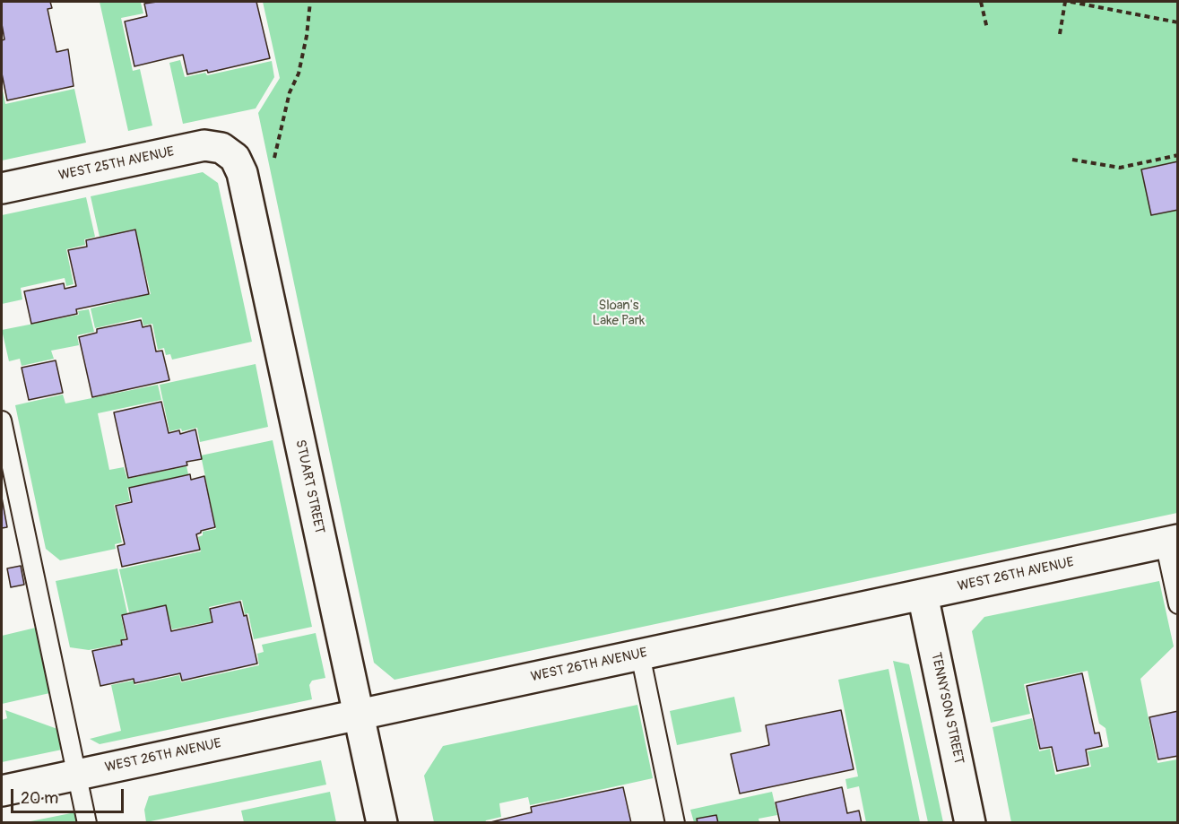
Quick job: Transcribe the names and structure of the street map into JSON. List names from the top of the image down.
{
  "streets": {
    "street": [
      "WEST 25TH AVENUE",
      "STUART STREET",
      "WEST 26TH AVENUE",
      "TENNYSON STREET"
    ]
  },
  "crossings": [
    ["WEST 25TH AVENUE", "STUART STREET"],
    ["STUART STREET", "WEST 26TH AVENUE"],
    ["WEST 26TH AVENUE", "TENNYSON STREET"]
  ],
  "parks": ["Sloan's Lake Park"],
  "scale_bar": "20 m"
}
